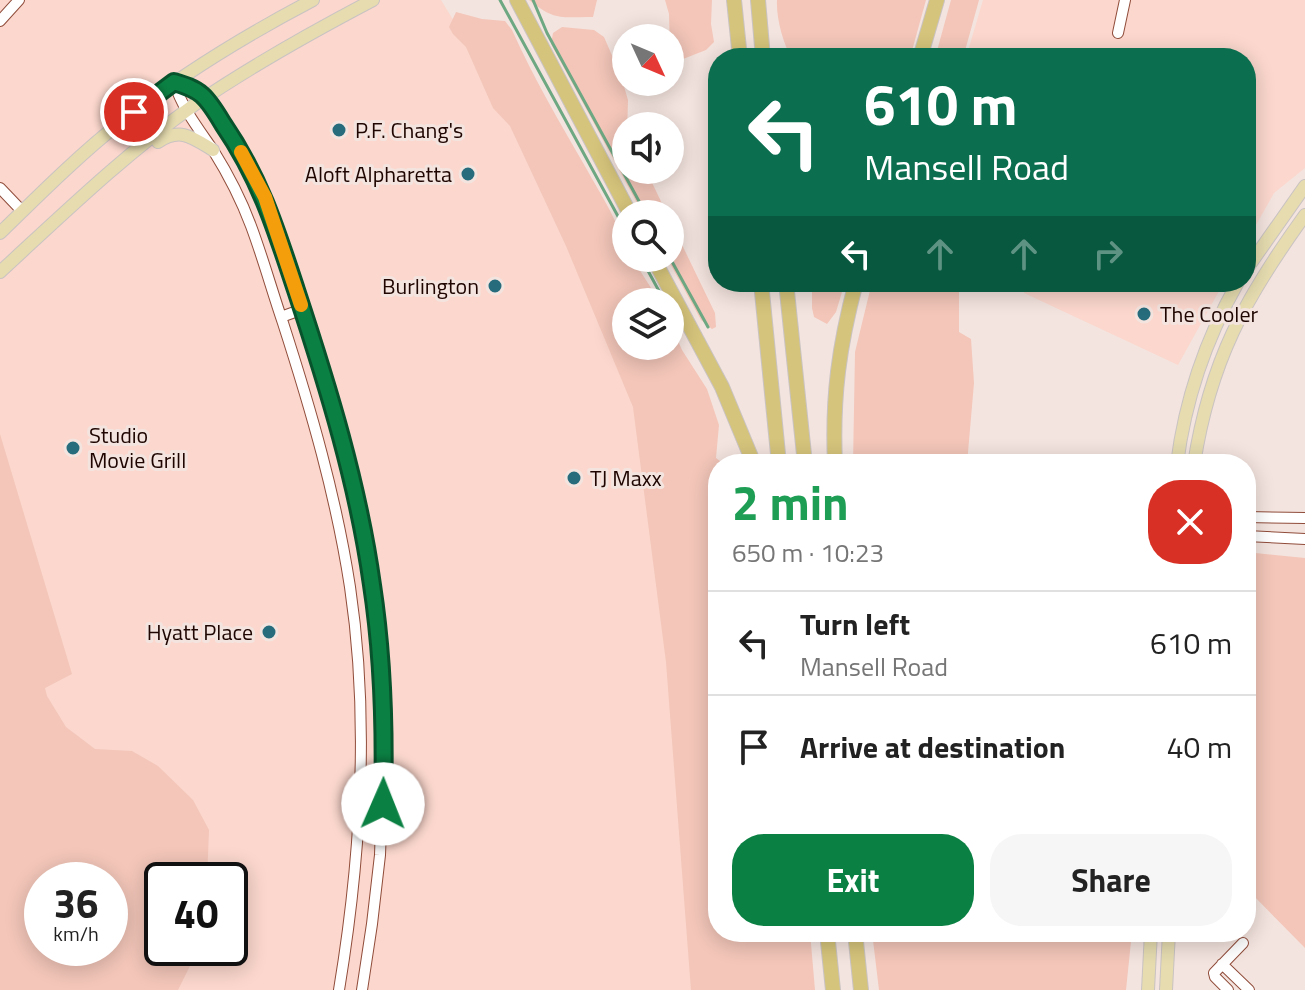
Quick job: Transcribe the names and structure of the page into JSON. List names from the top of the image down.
{
  "places": [
    "P.F. Chang's",
    "Aloft Alpharetta",
    "Burlington",
    "The Cooler",
    "Studio Movie Grill",
    "TJ Maxx",
    "Hyatt Place"
  ],
  "north": "bottom right",
  "page": {
    "turn": ["610 m", "Mansell Road"],
    "heading": ["2 min", "650 m · 10:23"],
    "list": [
      {
        "name": "Turn left",
        "note": "Mansell Road",
        "value": "610 m"
      },
      {
        "name": "Arrive at destination",
        "value": "40 m"
      }
    ],
    "buttons": ["Exit", "Share"],
    "speed": "36 km/h",
    "limit": "40"
  }
}
